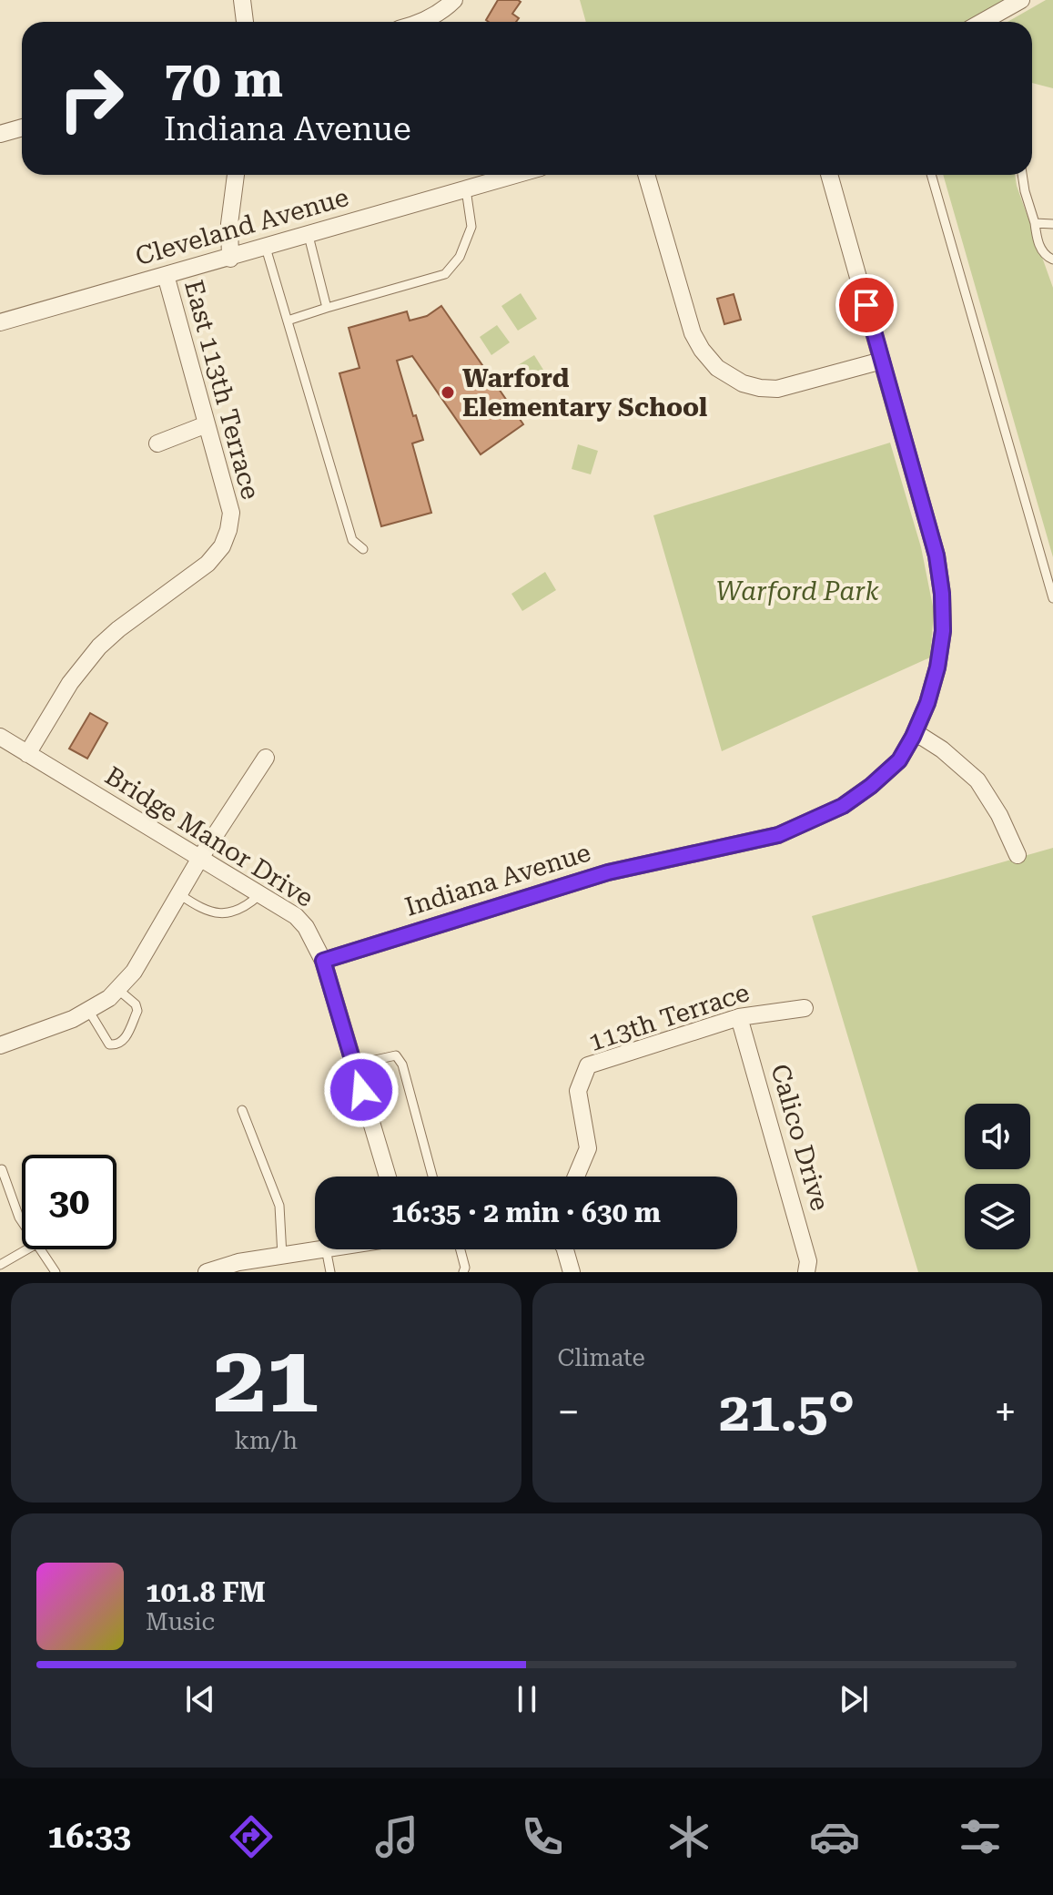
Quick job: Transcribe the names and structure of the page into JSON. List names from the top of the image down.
{
  "streets": {
    "street": [
      "Cleveland Avenue",
      "East 113th Terrace",
      "Bridge Manor Drive",
      "Indiana Avenue",
      "113th Terrace",
      "Calico Drive"
    ]
  },
  "crossings": [
    ["Cleveland Avenue", "East 113th Terrace"],
    ["East 113th Terrace", "Bridge Manor Drive"],
    ["Bridge Manor Drive", "Indiana Avenue"],
    ["113th Terrace", "Calico Drive"]
  ],
  "parks": ["Warford Park"],
  "places": ["Warford Elementary School"],
  "page": {
    "turn": ["70 m", "Indiana Avenue"],
    "limit": "30",
    "trip": "16:35 · 2 min · 630 m",
    "tile": [
      ["21", "km/h"],
      "Climate"
    ],
    "heat": ["−", "21.5°", "+"],
    "song": ["101.8 FM", "Music"],
    "tabs": "16:33"
  }
}
